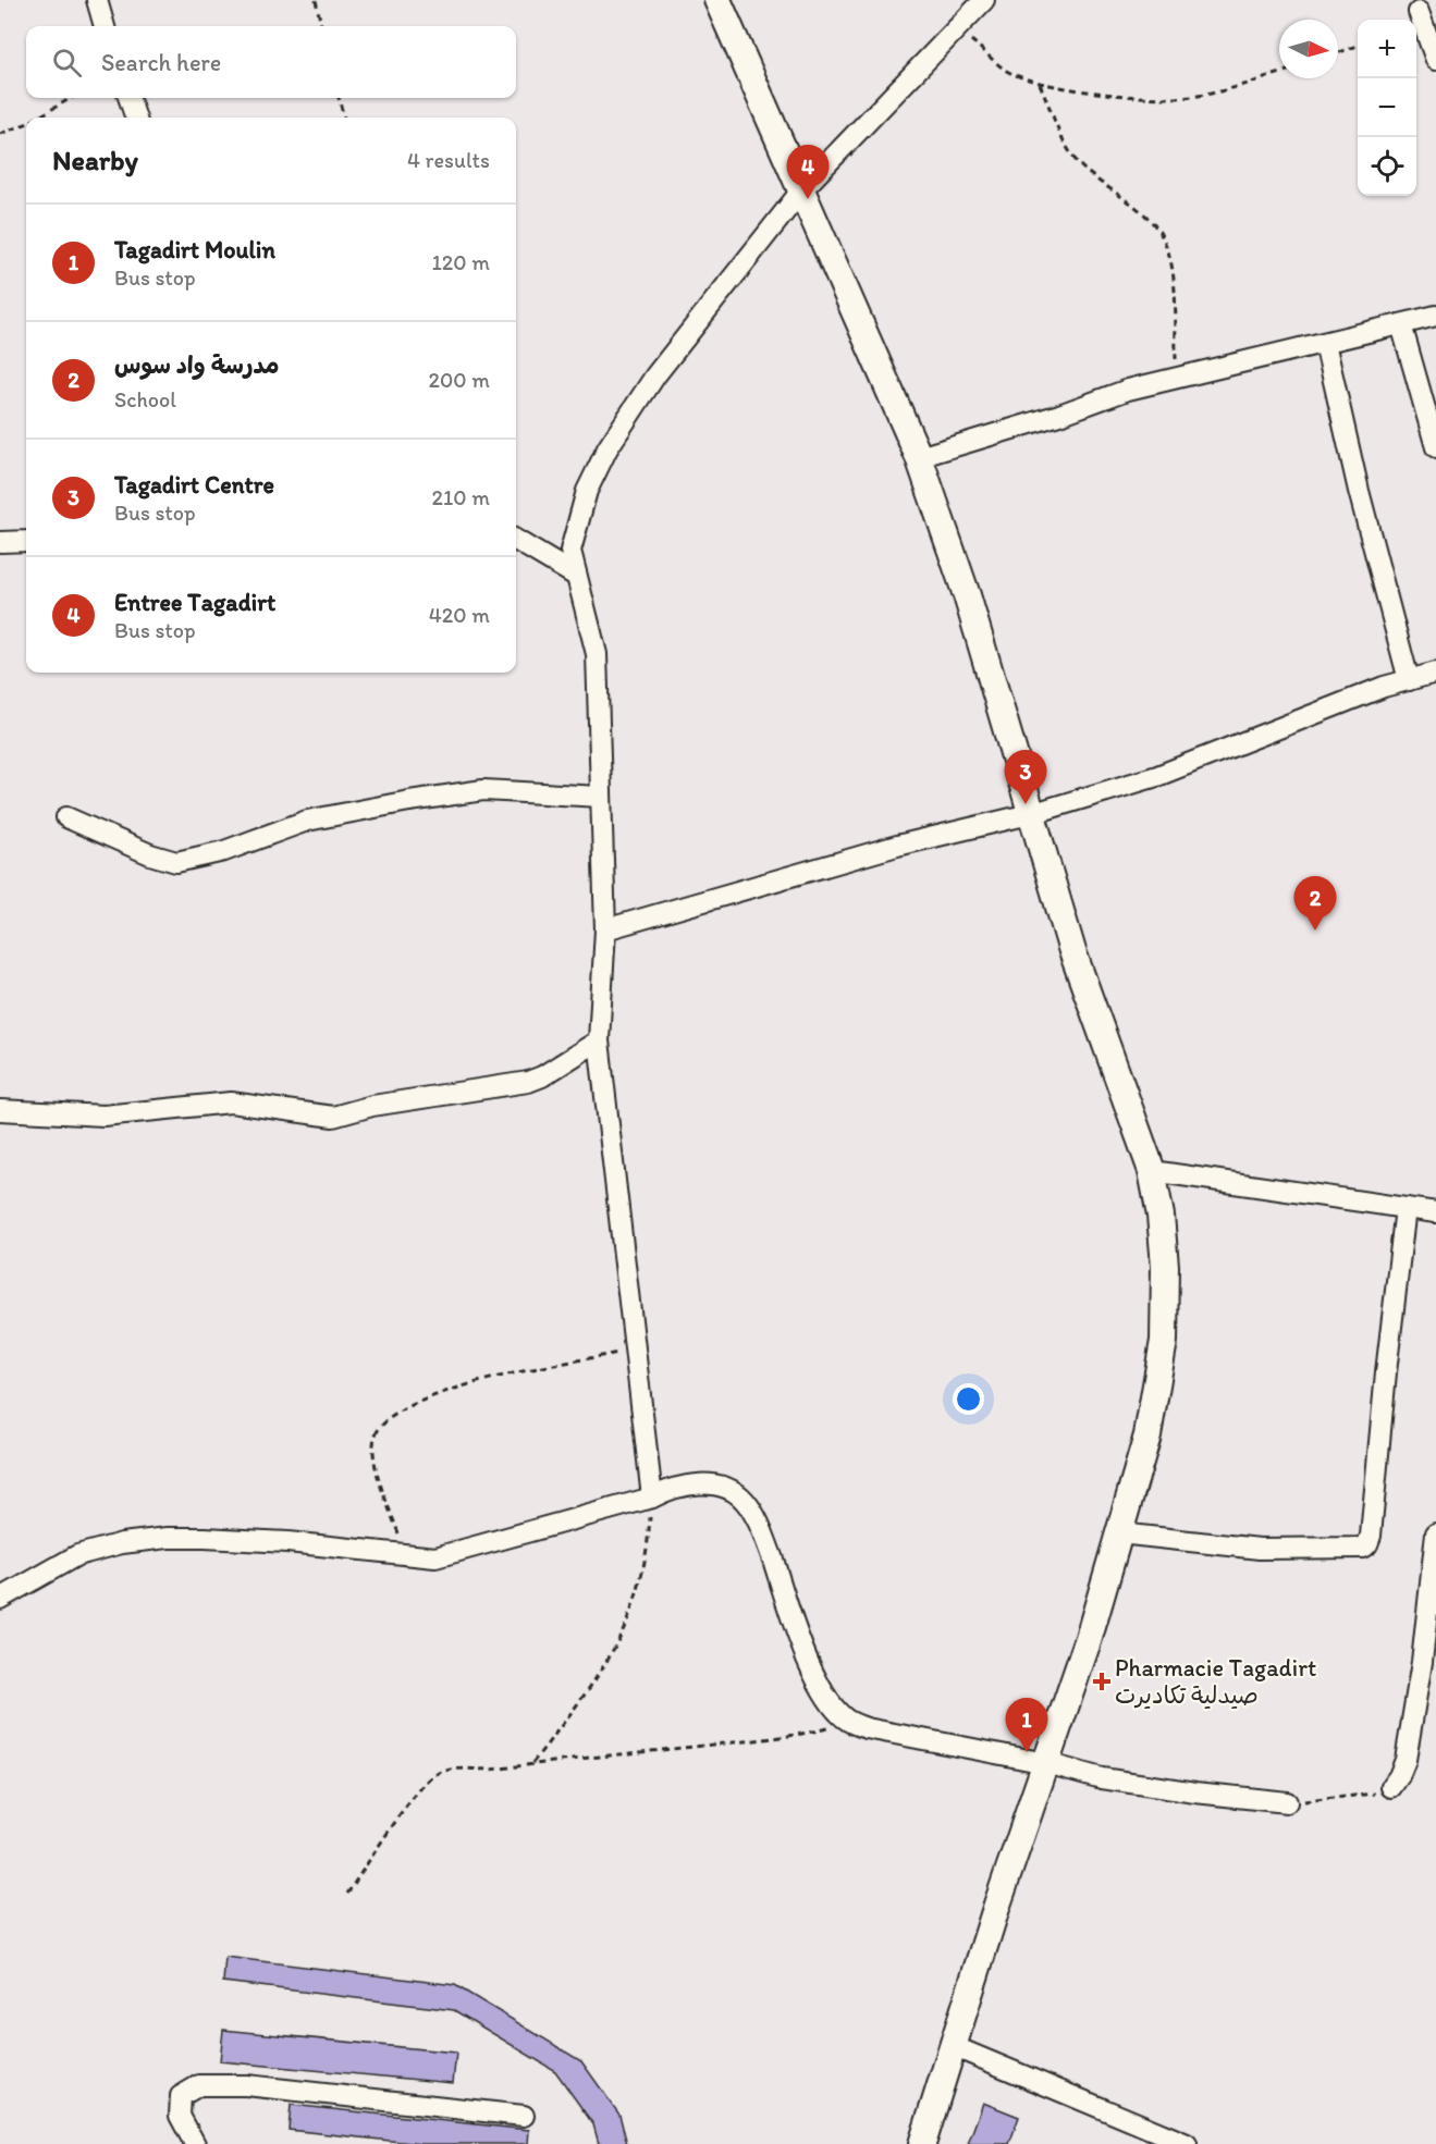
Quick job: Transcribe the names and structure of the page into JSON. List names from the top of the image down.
{
  "places": {
    "health": ["Pharmacie Tagadirt صيدلية تكاديرت"]
  },
  "north": "right",
  "page": {
    "map_buttons": ["+", "−"],
    "search": "Search here",
    "heading": ["Nearby", "4 results"],
    "pins": [
      "4",
      "3",
      "2",
      "1"
    ],
    "list": [
      {
        "mark": "1",
        "name": "Tagadirt Moulin",
        "note": "Bus stop",
        "value": "120 m"
      },
      {
        "mark": "2",
        "name": "مدرسة واد سوس",
        "note": "School",
        "value": "200 m"
      },
      {
        "mark": "3",
        "name": "Tagadirt Centre",
        "note": "Bus stop",
        "value": "210 m"
      },
      {
        "mark": "4",
        "name": "Entree Tagadirt",
        "note": "Bus stop",
        "value": "420 m"
      }
    ]
  }
}
